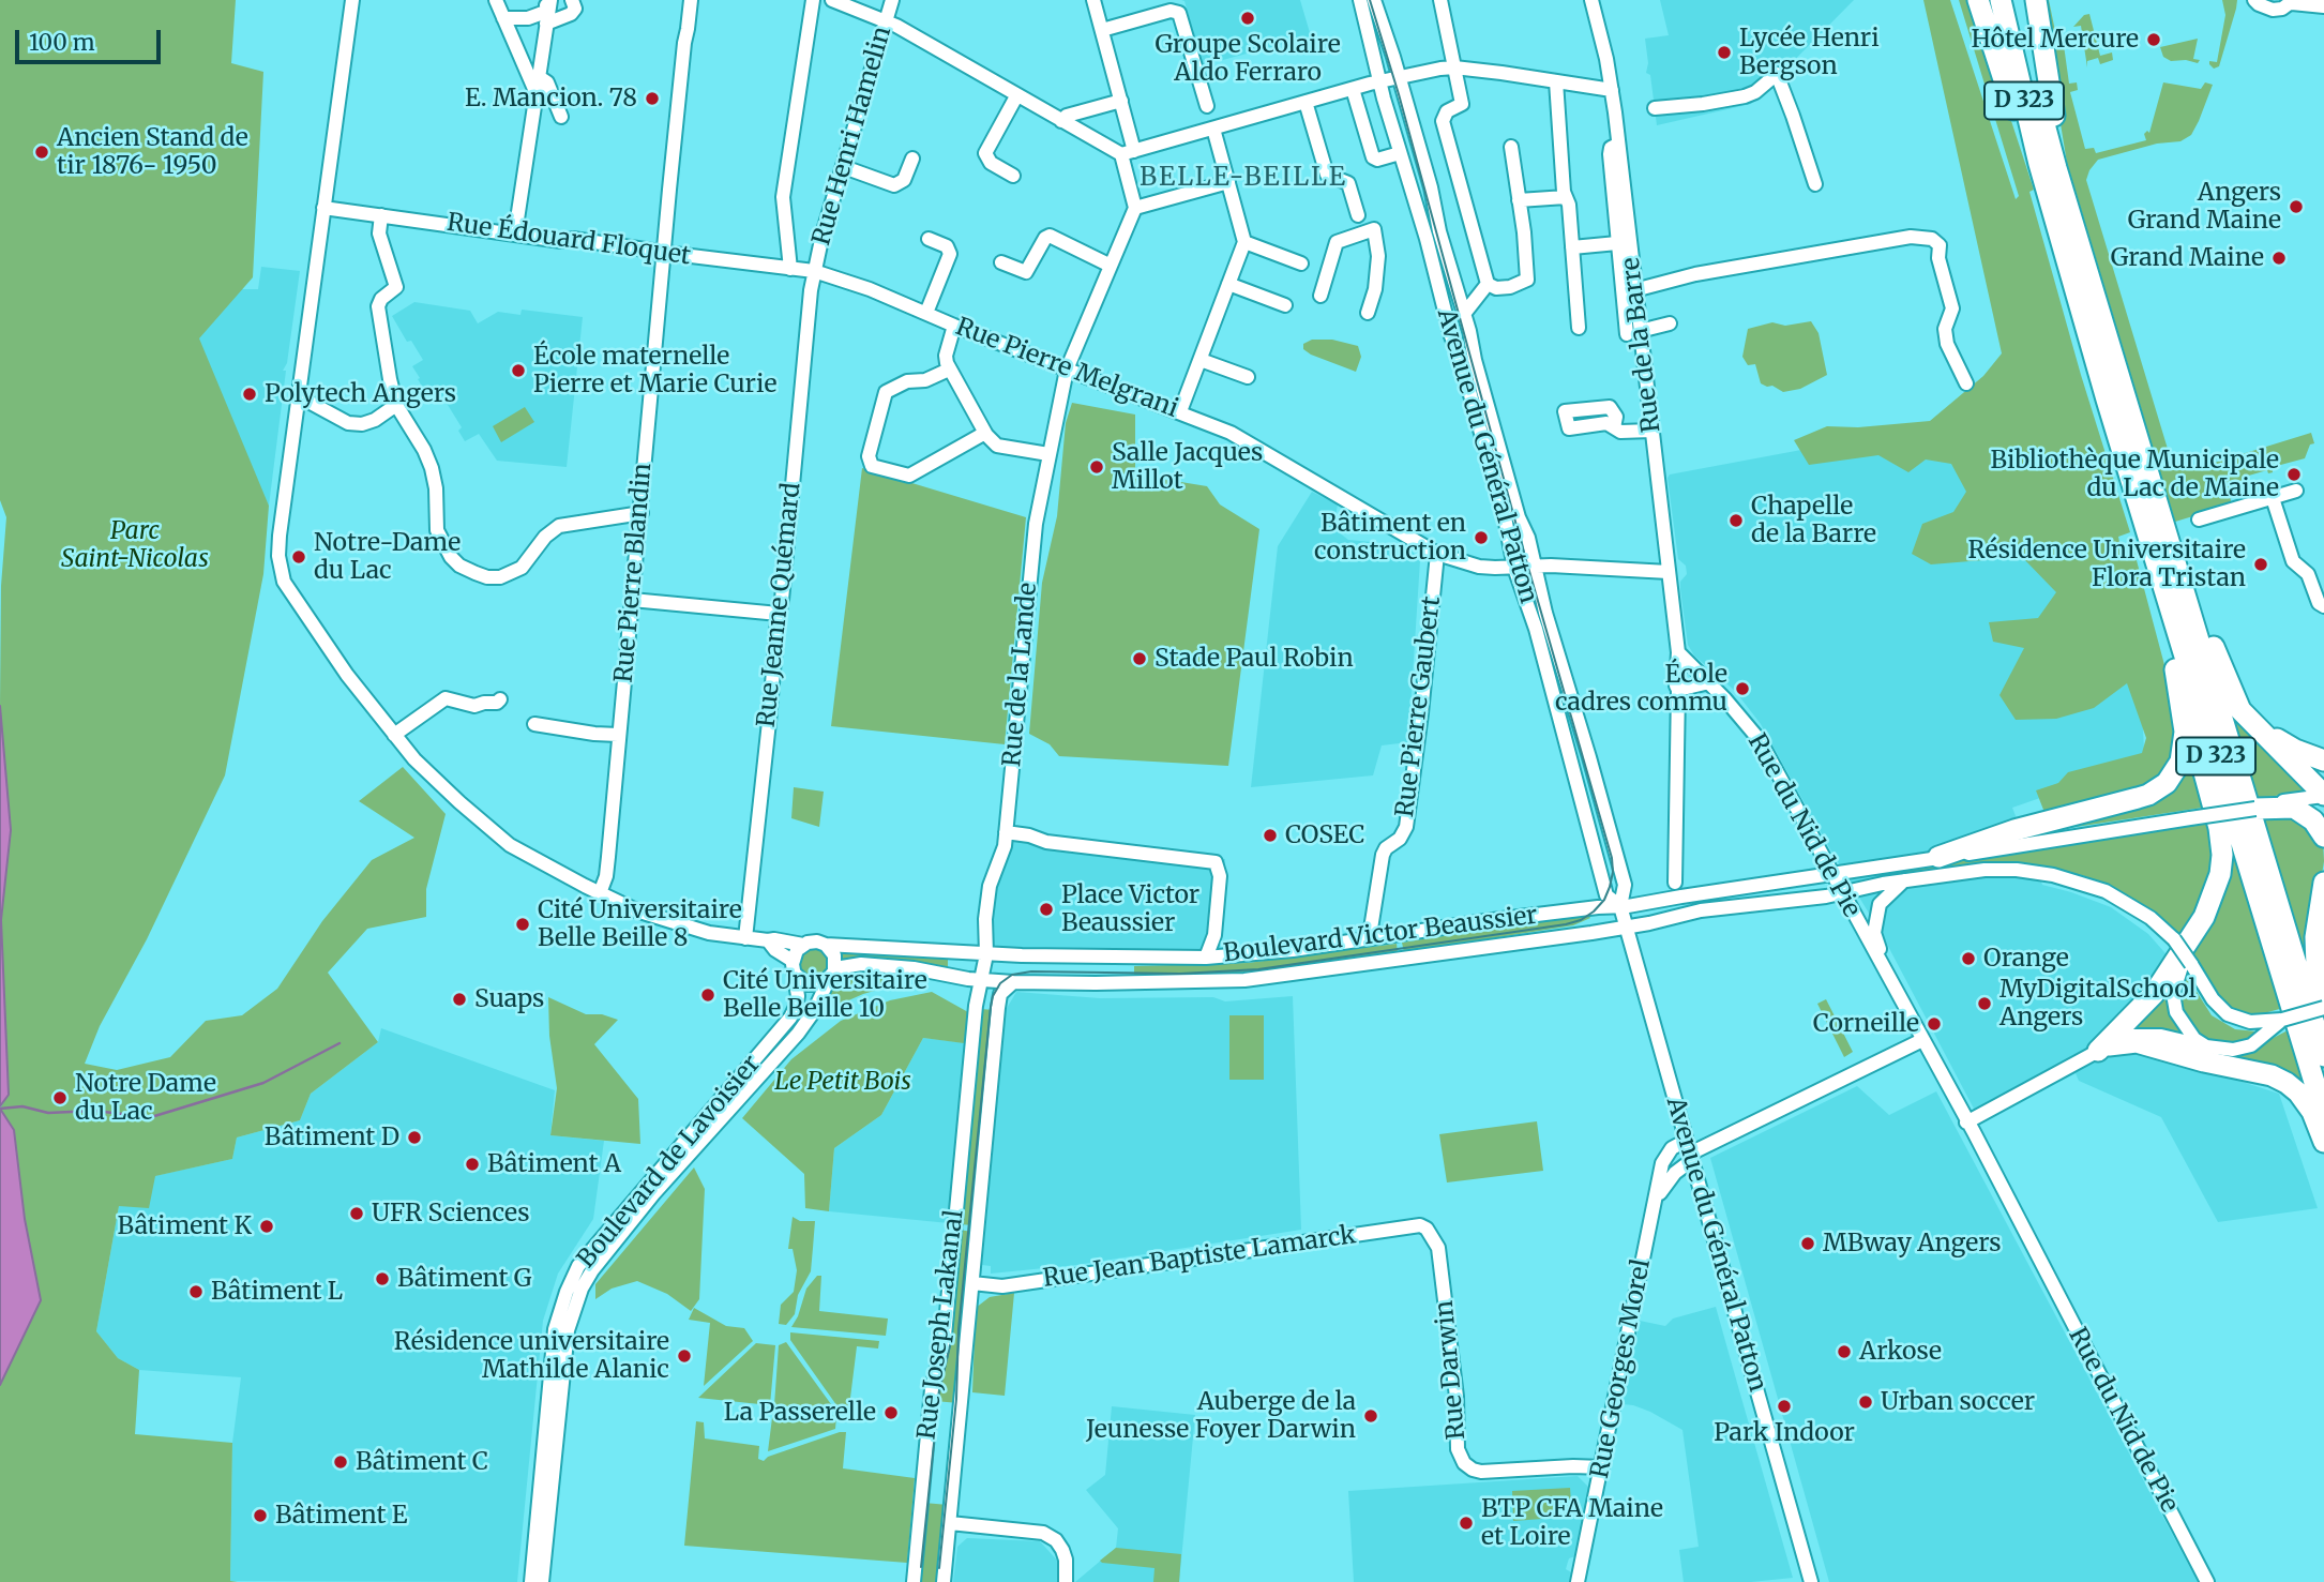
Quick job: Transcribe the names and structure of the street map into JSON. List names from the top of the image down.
{
  "streets": {
    "highway": ["D 323"],
    "street": [
      "Rue Henri Hamelin",
      "Rue Édouard Floquet",
      "Rue de la Barre",
      "Rue Pierre Melgrani",
      "Avenue du Général Patton",
      "Rue Pierre Blandin",
      "Rue Jeanne Quémard",
      "Rue de la Lande",
      "Rue Pierre Gaubert",
      "Rue du Nid de Pie",
      "Boulevard Victor Beaussier",
      "Boulevard de Lavoisier",
      "Rue Jean Baptiste Lamarck",
      "Rue Joseph Lakanal",
      "Rue Georges Morel",
      "Rue Darwin"
    ]
  },
  "crossings": [
    ["Rue Henri Hamelin", "Rue Édouard Floquet"],
    ["Rue Henri Hamelin", "Rue Pierre Melgrani"],
    ["Rue Henri Hamelin", "Rue Jeanne Quémard"],
    ["Rue Édouard Floquet", "Rue Pierre Melgrani"],
    ["Rue Édouard Floquet", "Rue Pierre Blandin"],
    ["Rue Édouard Floquet", "Rue Jeanne Quémard"],
    ["Rue de la Barre", "Rue Pierre Melgrani"],
    ["Rue de la Barre", "Rue du Nid de Pie"],
    ["Rue Pierre Melgrani", "Avenue du Général Patton"],
    ["Rue Pierre Melgrani", "Rue Jeanne Quémard"],
    ["Rue Pierre Melgrani", "Rue de la Lande"],
    ["Rue Pierre Melgrani", "Rue Pierre Gaubert"],
    ["Avenue du Général Patton", "Boulevard Victor Beaussier"],
    ["Avenue du Général Patton", "Rue Georges Morel"],
    ["Rue de la Lande", "Boulevard Victor Beaussier"],
    ["Rue de la Lande", "Rue Joseph Lakanal"],
    ["Rue Pierre Gaubert", "Boulevard Victor Beaussier"],
    ["Rue du Nid de Pie", "Boulevard Victor Beaussier"],
    ["Boulevard Victor Beaussier", "Boulevard de Lavoisier"],
    ["Boulevard Victor Beaussier", "Rue Joseph Lakanal"],
    ["Rue Jean Baptiste Lamarck", "Rue Joseph Lakanal"],
    ["Rue Jean Baptiste Lamarck", "Rue Darwin"],
    ["Rue Georges Morel", "Rue Darwin"]
  ],
  "districts": ["BELLE-BEILLE"],
  "parks": ["Parc Saint-Nicolas", "Le Petit Bois"],
  "places": [
    "Groupe Scolaire Aldo Ferraro",
    "Hôtel Mercure",
    "Lycée Henri Bergson",
    "E. Mancion. 78",
    "Ancien Stand de tir 1876- 1950",
    "Angers Grand Maine",
    "Grand Maine",
    "École maternelle Pierre et Marie Curie",
    "Polytech Angers",
    "Salle Jacques Millot",
    "Bibliothèque Municipale du Lac de Maine",
    "Chapelle de la Barre",
    "Bâtiment en construction",
    "Notre-Dame du Lac",
    "Résidence Universitaire Flora Tristan",
    "Stade Paul Robin",
    "École cadres commu",
    "COSEC",
    "Place Victor Beaussier",
    "Cité Universitaire Belle Beille 8",
    "Orange",
    "Cité Universitaire Belle Beille 10",
    "Suaps",
    "MyDigitalSchool Angers",
    "Corneille",
    "Notre Dame du Lac",
    "Bâtiment D",
    "Bâtiment A",
    "UFR Sciences",
    "Bâtiment K",
    "MBway Angers",
    "Bâtiment G",
    "Bâtiment L",
    "Arkose",
    "Résidence universitaire Mathilde Alanic",
    "Urban soccer",
    "Park Indoor",
    "La Passerelle",
    "Auberge de la Jeunesse Foyer Darwin",
    "Bâtiment C",
    "Bâtiment E",
    "BTP CFA Maine et Loire"
  ],
  "scale_bar": "100 m"
}
